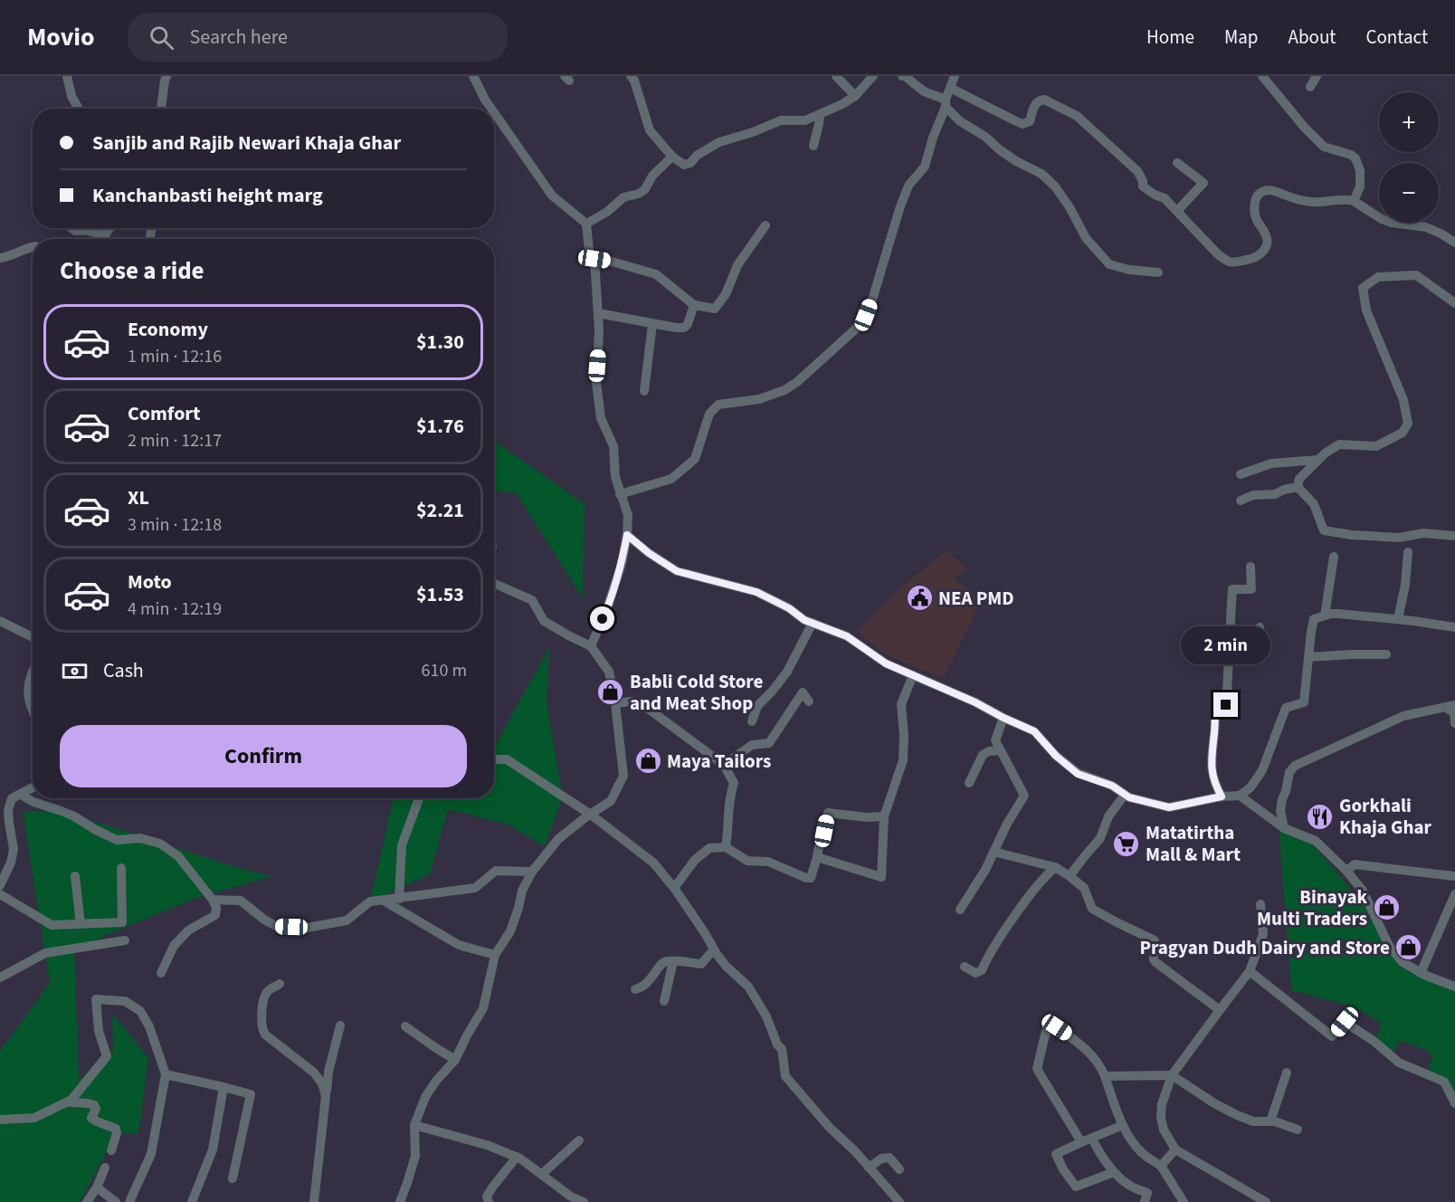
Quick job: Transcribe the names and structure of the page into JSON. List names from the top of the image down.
{
  "places": {
    "public building": ["NEA PMD"],
    "shop": [
      "Babli Cold Store and Meat Shop",
      "Maya Tailors",
      "Binayak Multi Traders",
      "Pragyan Dudh Dairy and Store"
    ],
    "restaurant": ["Gorkhali Khaja Ghar"],
    "supermarket": ["Matatirtha Mall & Mart"]
  },
  "page": {
    "header": "Movio",
    "search": "Search here",
    "nav": [
      "Home",
      "Map",
      "About",
      "Contact"
    ],
    "map_buttons": ["+", "−"],
    "banner": ["Sanjib and Rajib Newari Khaja Ghar", "Kanchanbasti height marg"],
    "heading": "Choose a ride",
    "list": [
      {
        "name": "Economy",
        "note": "1 min · 12:16",
        "value": "$1.30"
      },
      {
        "name": "Comfort",
        "note": "2 min · 12:17",
        "value": "$1.76"
      },
      {
        "name": "XL",
        "note": "3 min · 12:18",
        "value": "$2.21"
      },
      {
        "name": "Moto",
        "note": "4 min · 12:19",
        "value": "$1.53"
      }
    ],
    "bubble": "2 min",
    "pay": ["Cash", "610 m"],
    "buttons": "Confirm"
  }
}
